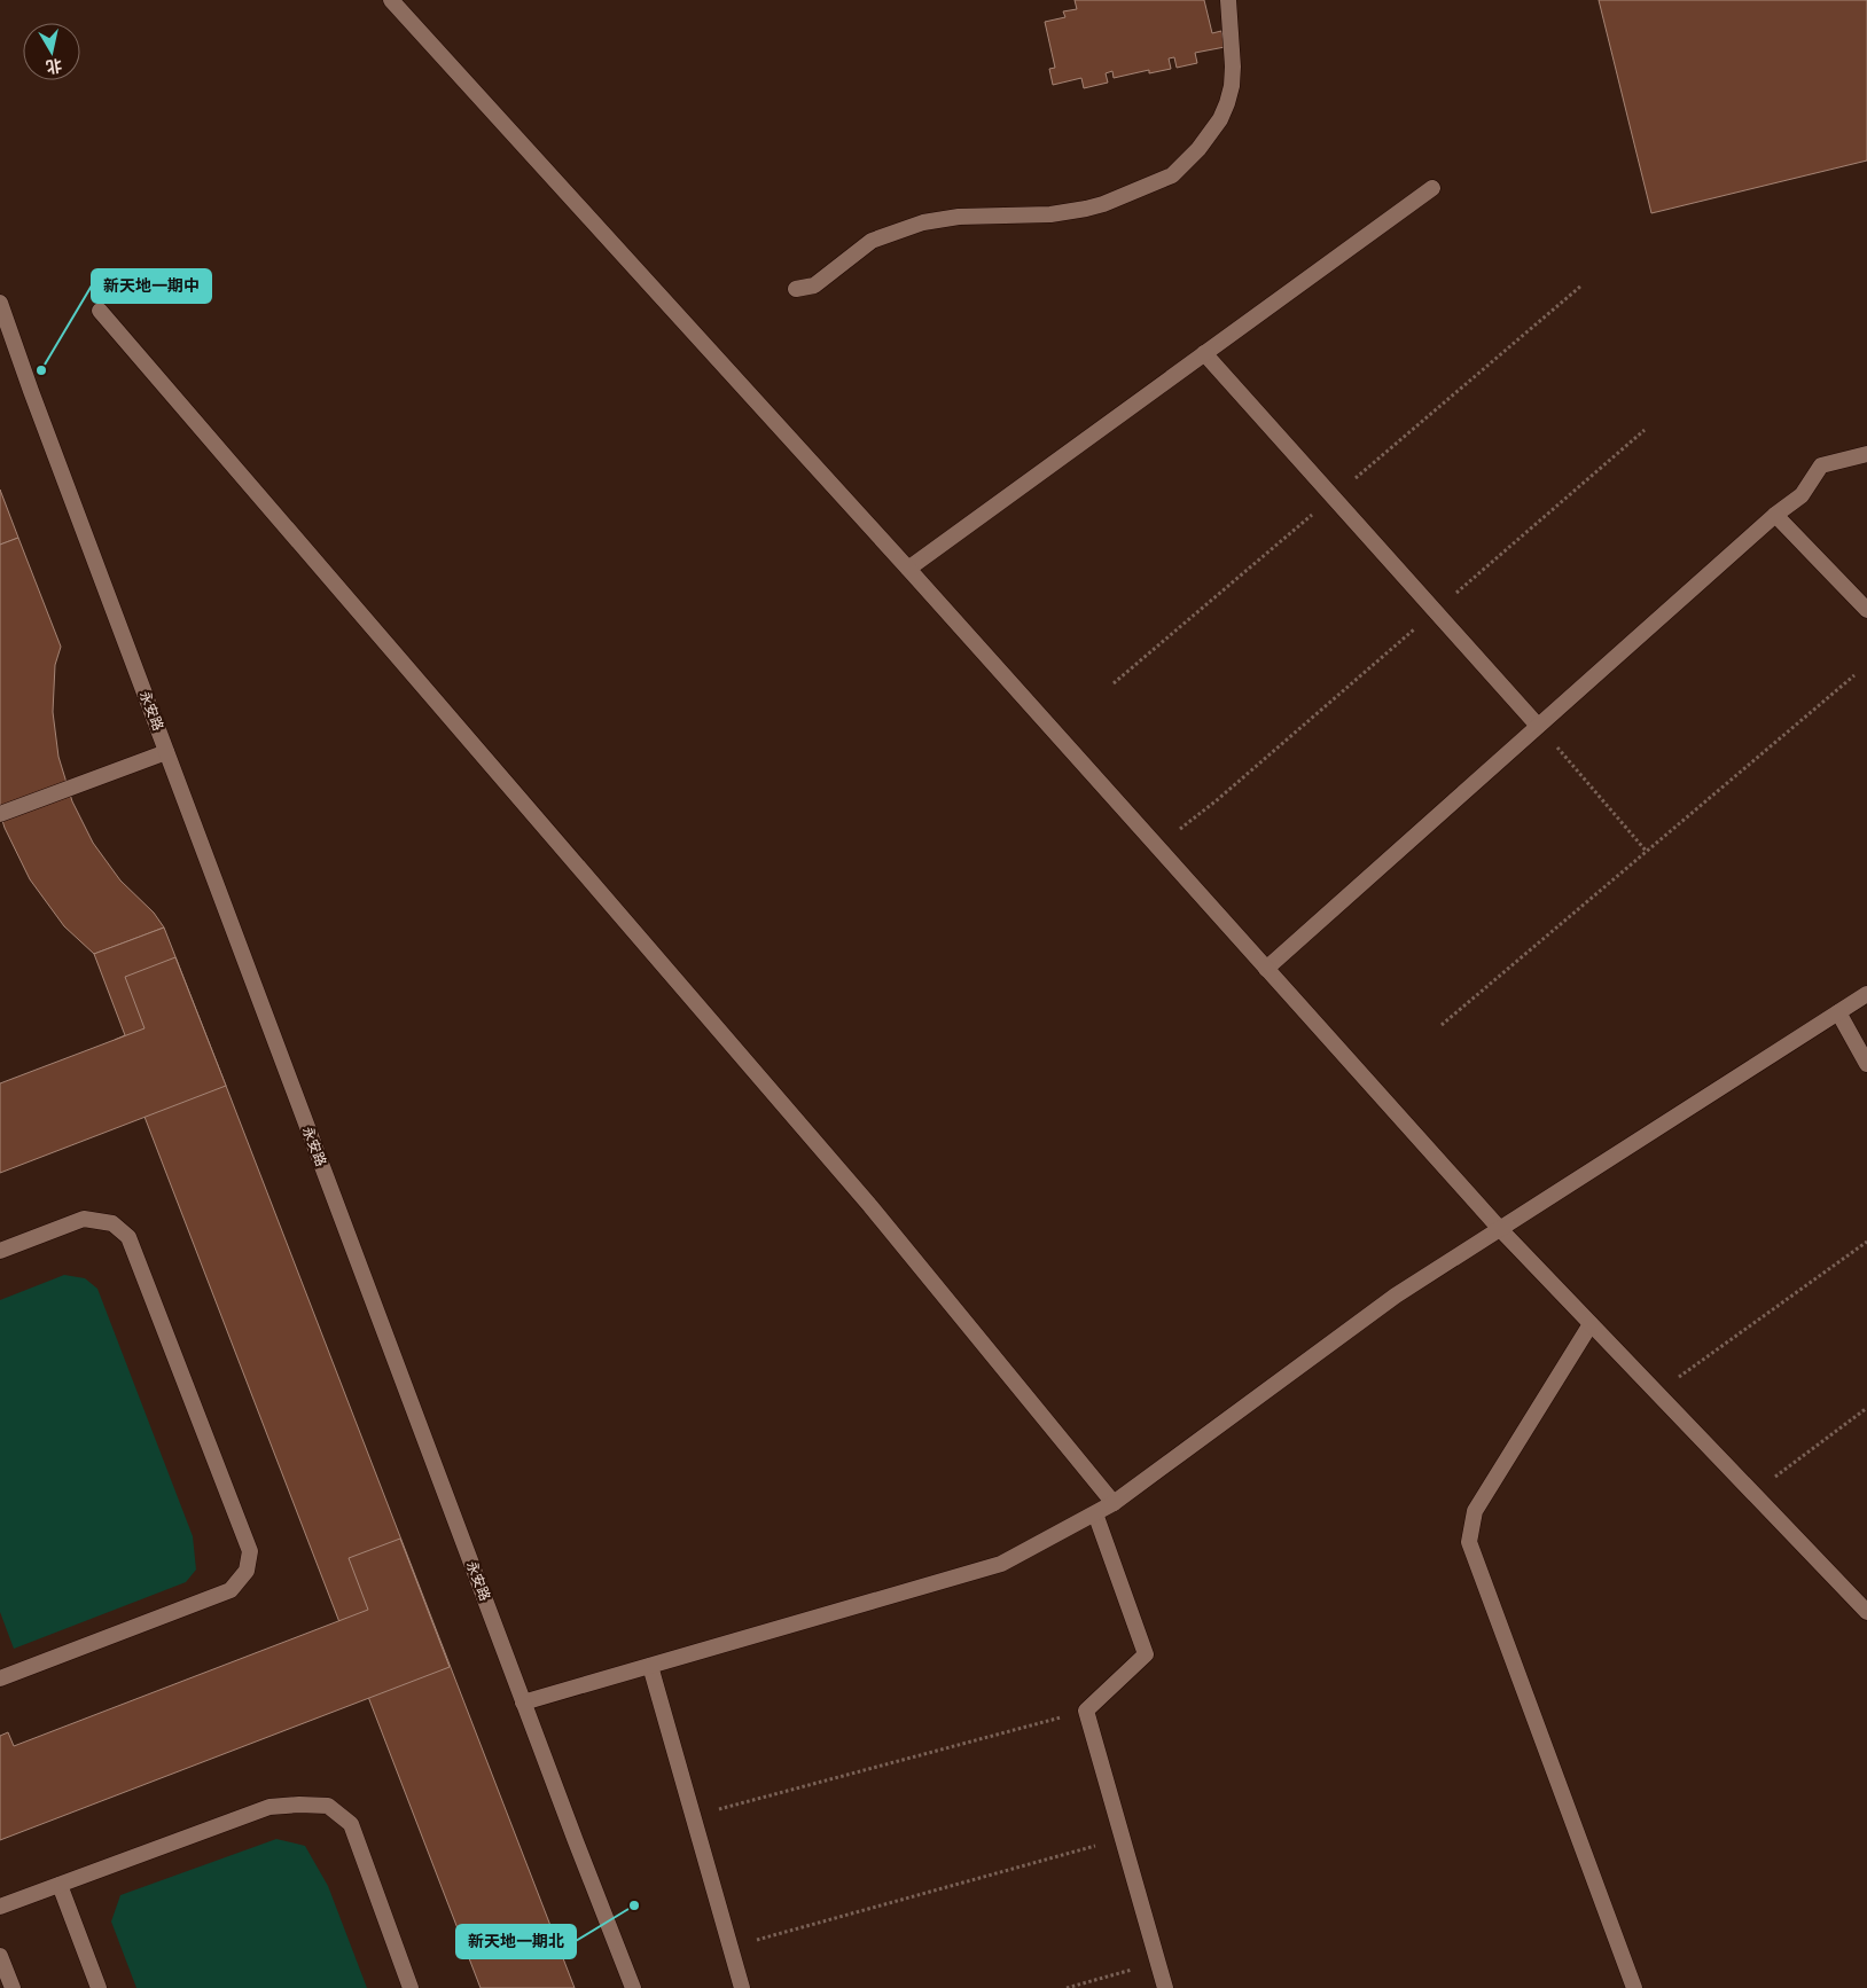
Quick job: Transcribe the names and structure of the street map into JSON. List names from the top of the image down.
{
  "streets": {
    "street": ["永安路"]
  },
  "places": ["新天地一期中", "新天地一期北"],
  "north": "bottom"
}
